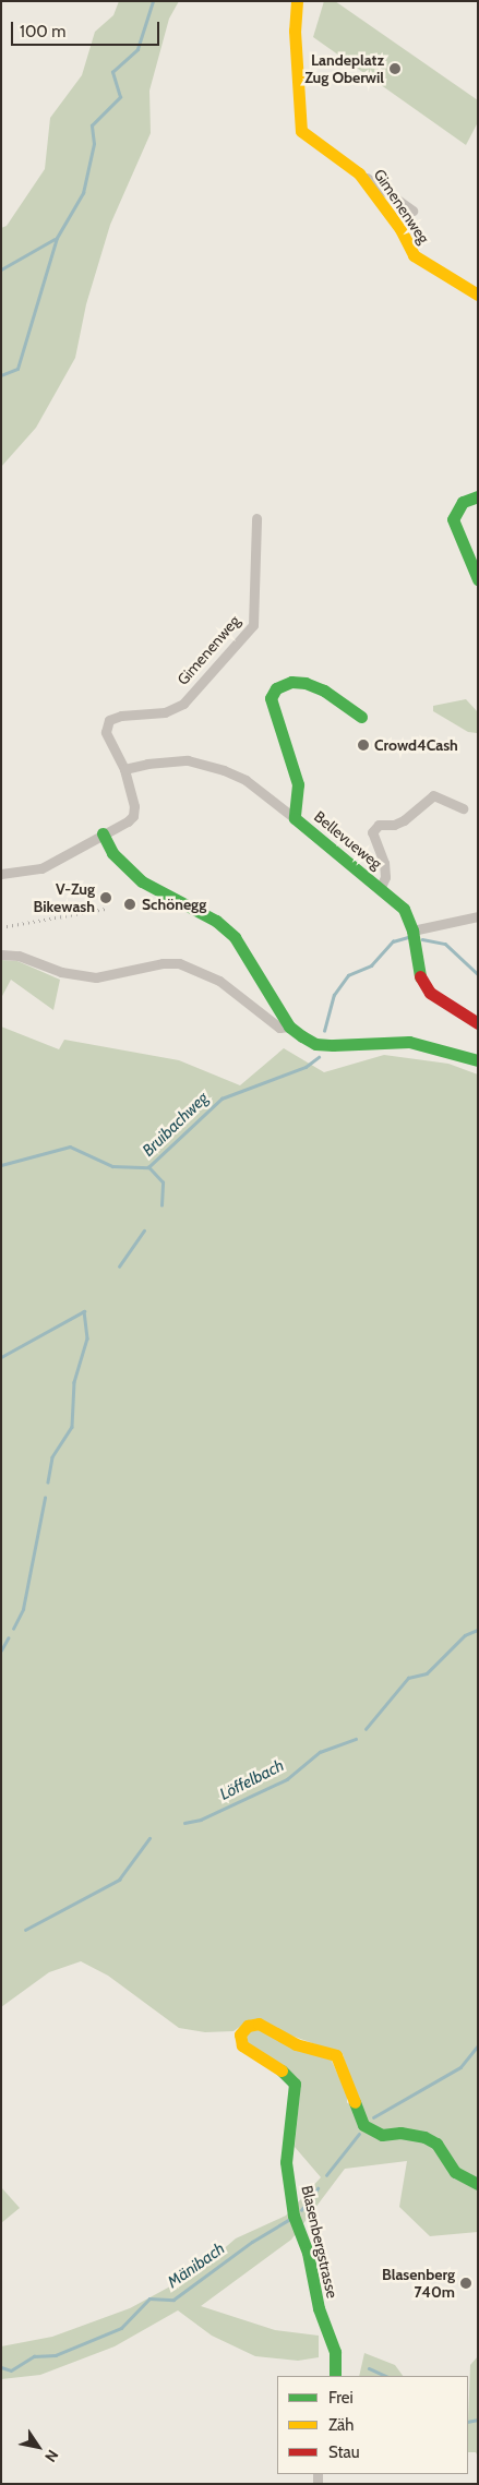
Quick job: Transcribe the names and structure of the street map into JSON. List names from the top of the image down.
{
  "streets": {
    "street": ["Gimenenweg", "Bellevueweg", "Blasenbergstrasse"]
  },
  "crossings": [
    ["Gimenenweg", "Bellevueweg"]
  ],
  "water": ["Bruibachweg", "Löffelbach", "Mänibach"],
  "places": [
    "Landeplatz Zug Oberwil",
    "Crowd4Cash",
    "V-Zug Bikewash",
    "Schönegg",
    "Blasenberg 740m"
  ],
  "legend": ["Frei", "Zäh", "Stau"],
  "scale_bar": "100 m",
  "north": "bottom right"
}
